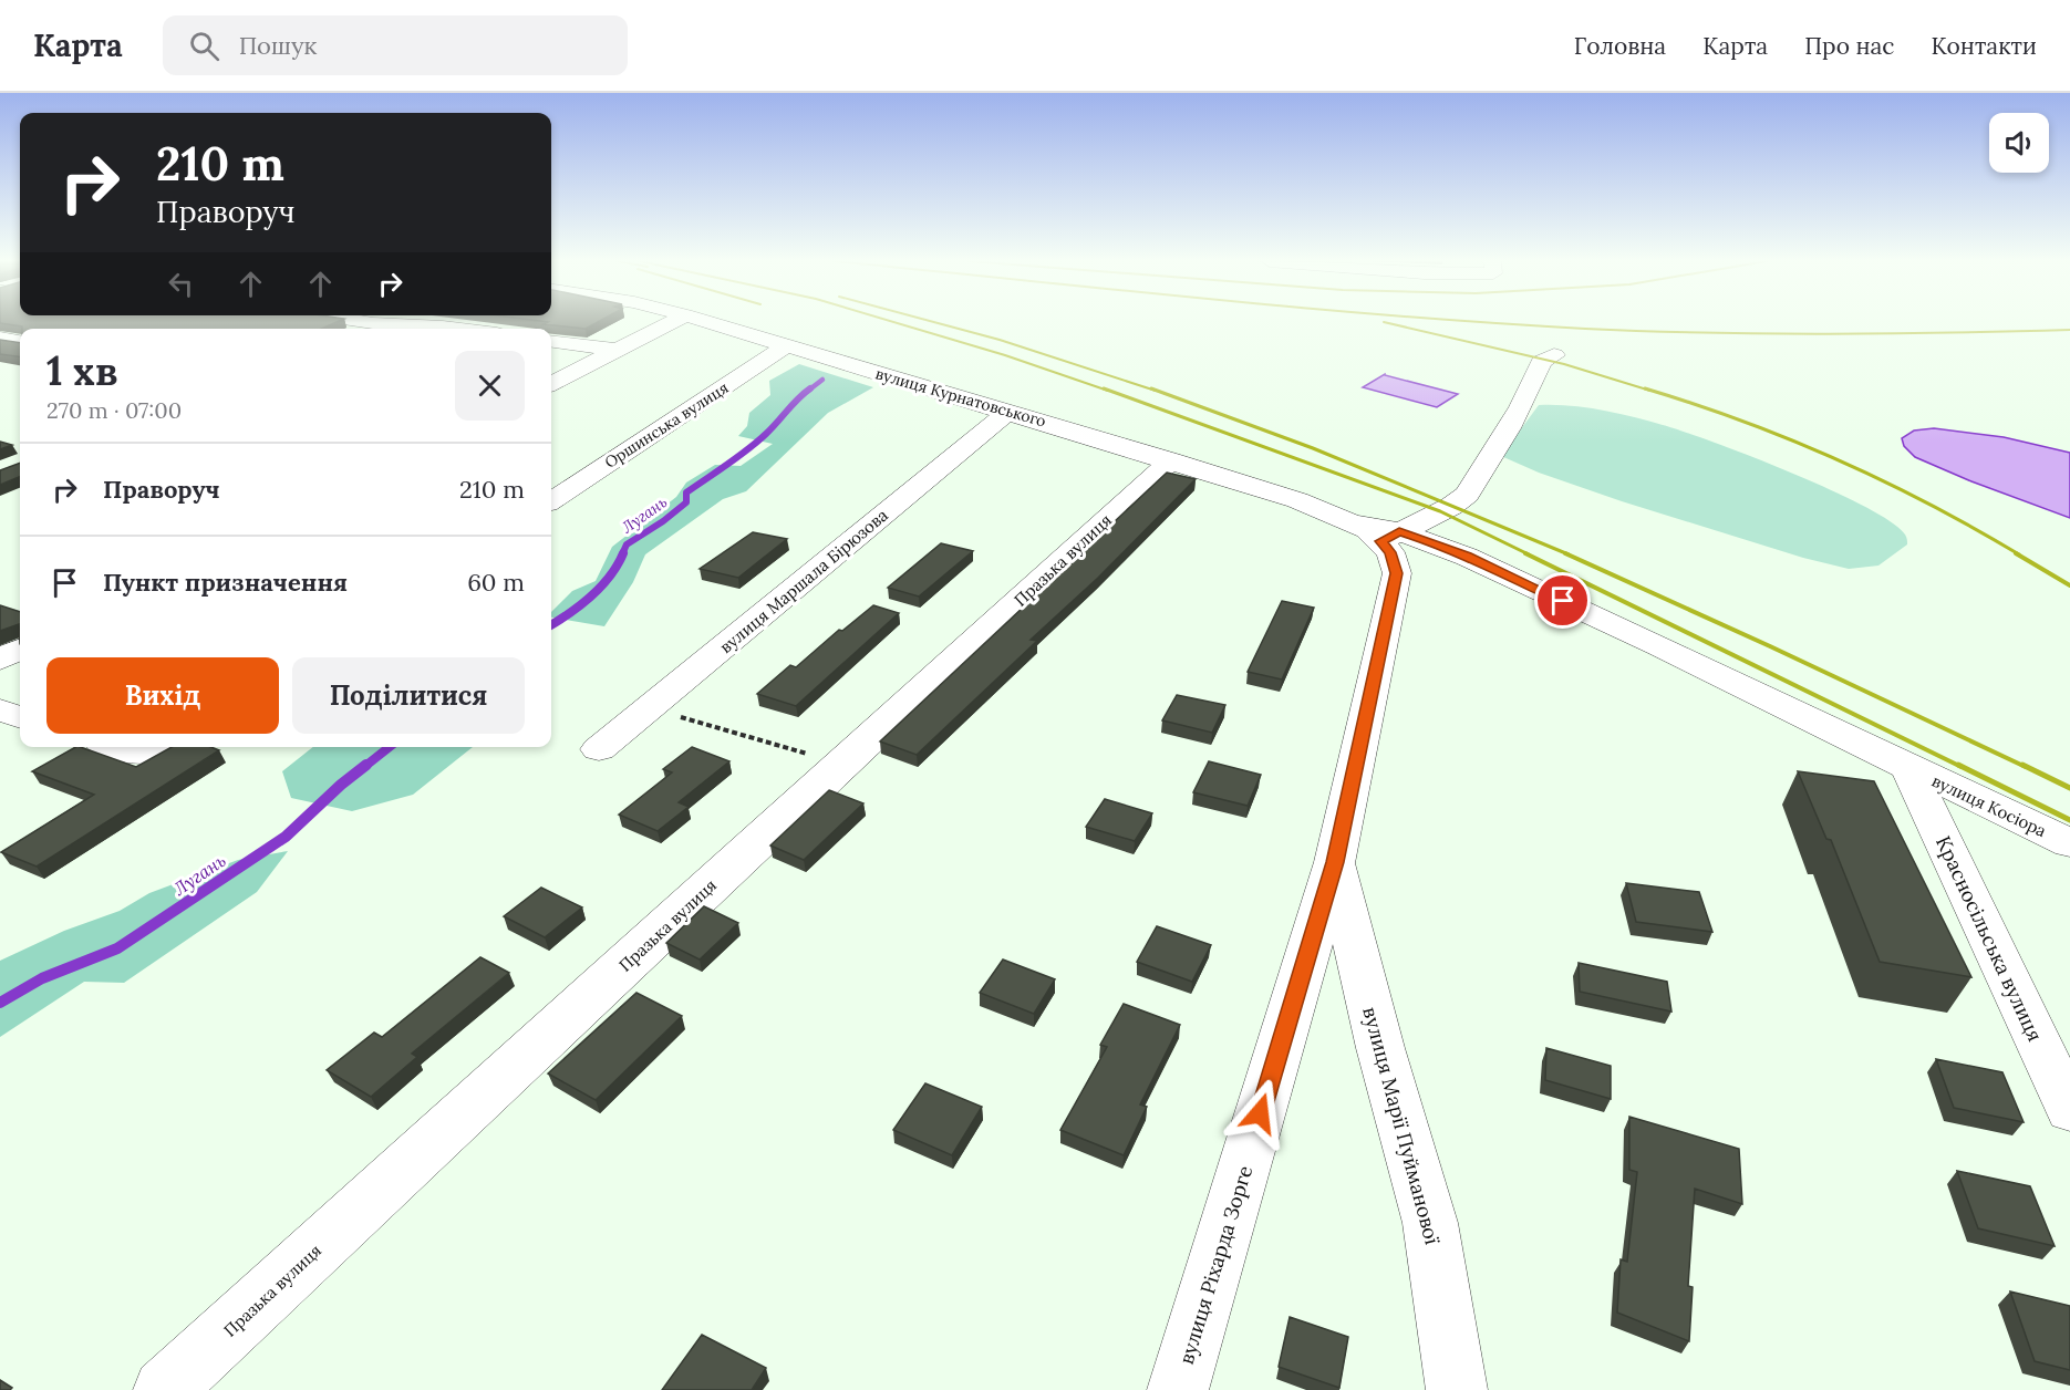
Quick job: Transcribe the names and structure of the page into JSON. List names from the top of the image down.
{
  "streets": {
    "street": [
      "вулиця Курнатовського",
      "Оршинська вулиця",
      "Празька вулиця",
      "вулиця Маршала Бірюзова",
      "вулиця Косіора",
      "Красносільська вулиця",
      "вулиця Марії Пуйманової",
      "вулиця Ріхарда Зорге"
    ]
  },
  "crossings": [
    ["вулиця Курнатовського", "Оршинська вулиця"],
    ["вулиця Курнатовського", "Празька вулиця"],
    ["вулиця Курнатовського", "вулиця Маршала Бірюзова"],
    ["вулиця Курнатовського", "вулиця Косіора"],
    ["вулиця Курнатовського", "вулиця Ріхарда Зорге"],
    ["вулиця Косіора", "Красносільська вулиця"],
    ["вулиця Косіора", "вулиця Ріхарда Зорге"],
    ["вулиця Марії Пуйманової", "вулиця Ріхарда Зорге"]
  ],
  "water": ["Лугань"],
  "page": {
    "header": "Карта",
    "search": "Пошук",
    "nav": [
      "Головна",
      "Карта",
      "Про нас",
      "Контакти"
    ],
    "turn": ["210 m", "Праворуч"],
    "heading": ["1 хв", "270 m · 07:00"],
    "list": [
      {
        "name": "Праворуч",
        "value": "210 m"
      },
      {
        "name": "Пункт призначення",
        "value": "60 m"
      }
    ],
    "buttons": ["Вихід", "Поділитися"]
  }
}
